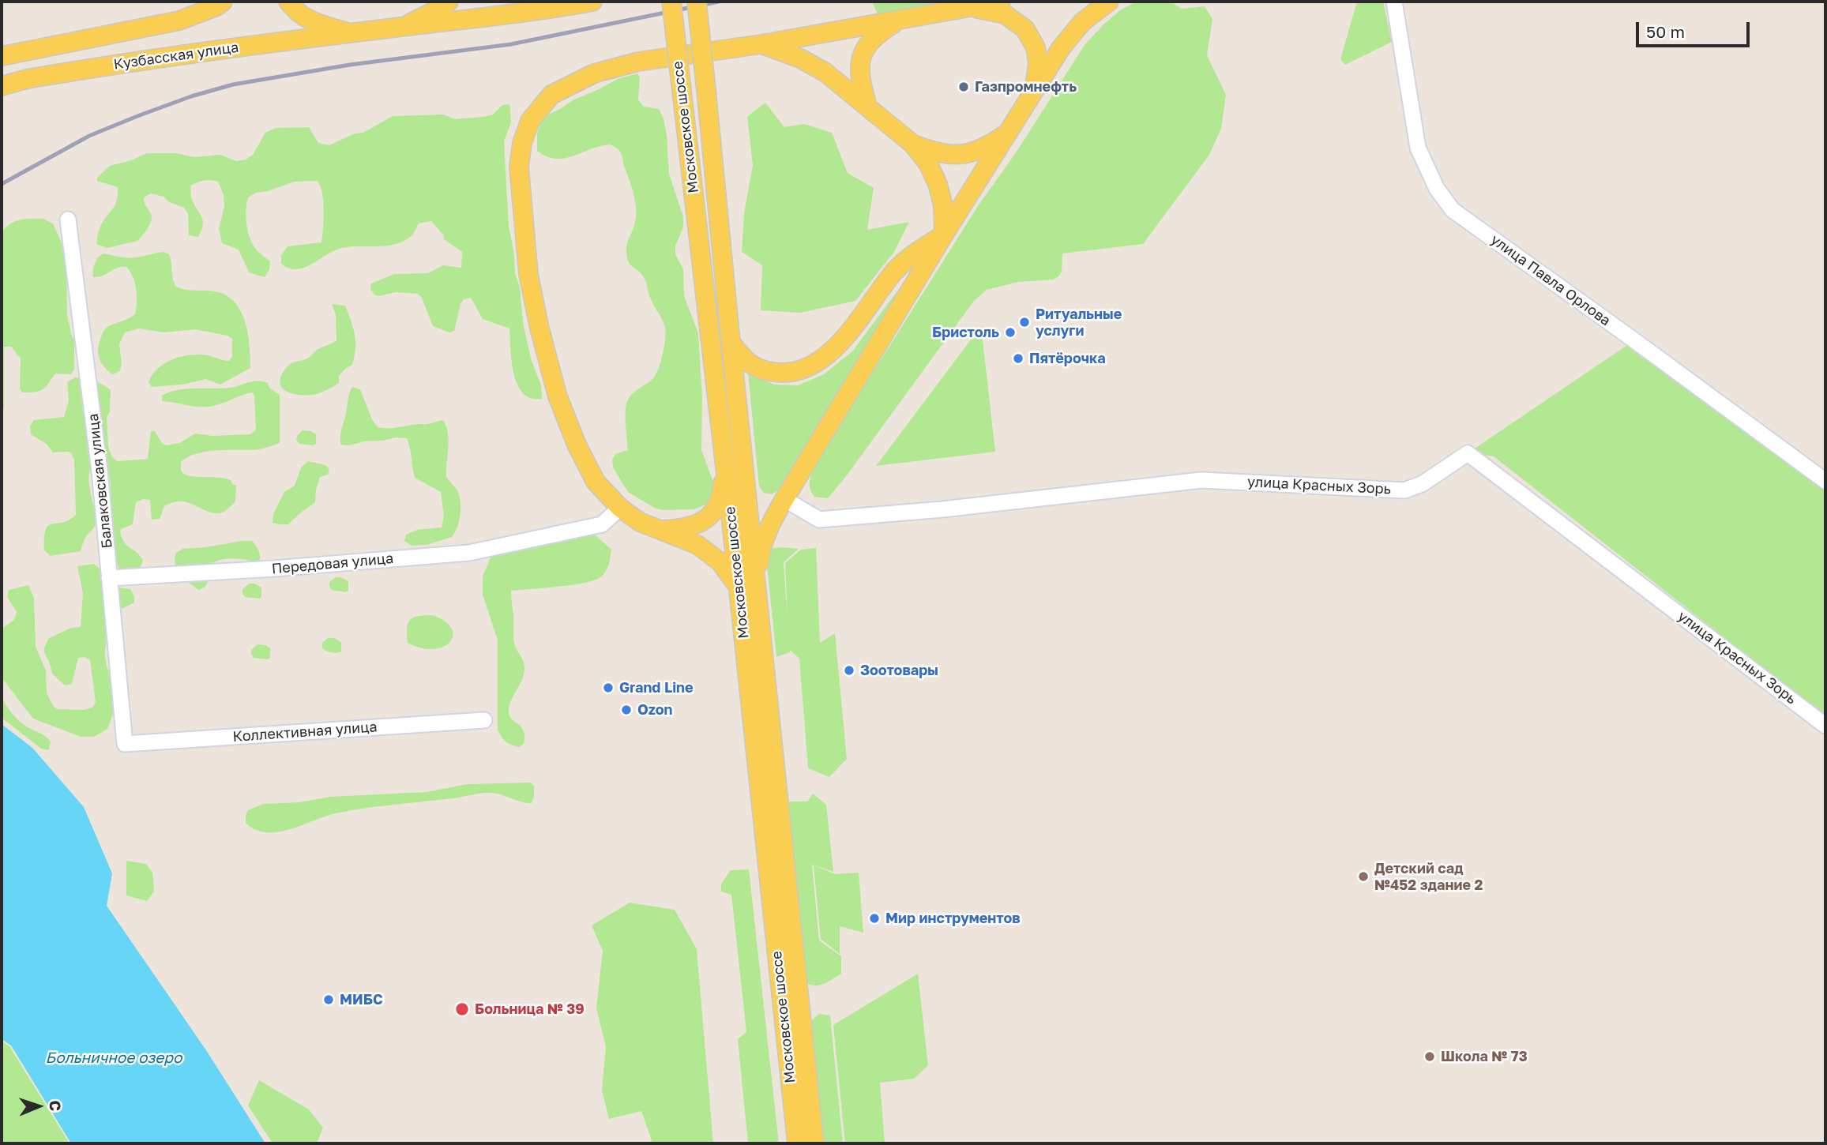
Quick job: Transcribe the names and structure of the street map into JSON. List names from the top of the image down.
{
  "streets": {
    "main road": ["Кузбасская улица", "Московское шоссе"],
    "street": [
      "улица Павла Орлова",
      "Балаковская улица",
      "улица Красных Зорь",
      "Передовая улица",
      "Коллективная улица"
    ]
  },
  "crossings": [
    ["Балаковская улица", "Передовая улица"],
    ["Балаковская улица", "Коллективная улица"]
  ],
  "water": ["Больничное озеро"],
  "places": [
    "Газпромнефть",
    "Ритуальные услуги",
    "Бристоль",
    "Пятёрочка",
    "Зоотовары",
    "Grand Line",
    "Ozon",
    "Детский сад №452 здание 2",
    "Мир инструментов",
    "МИБС",
    "Больница № 39",
    "Школа № 73"
  ],
  "scale_bar": "50 m",
  "north": "right"
}
